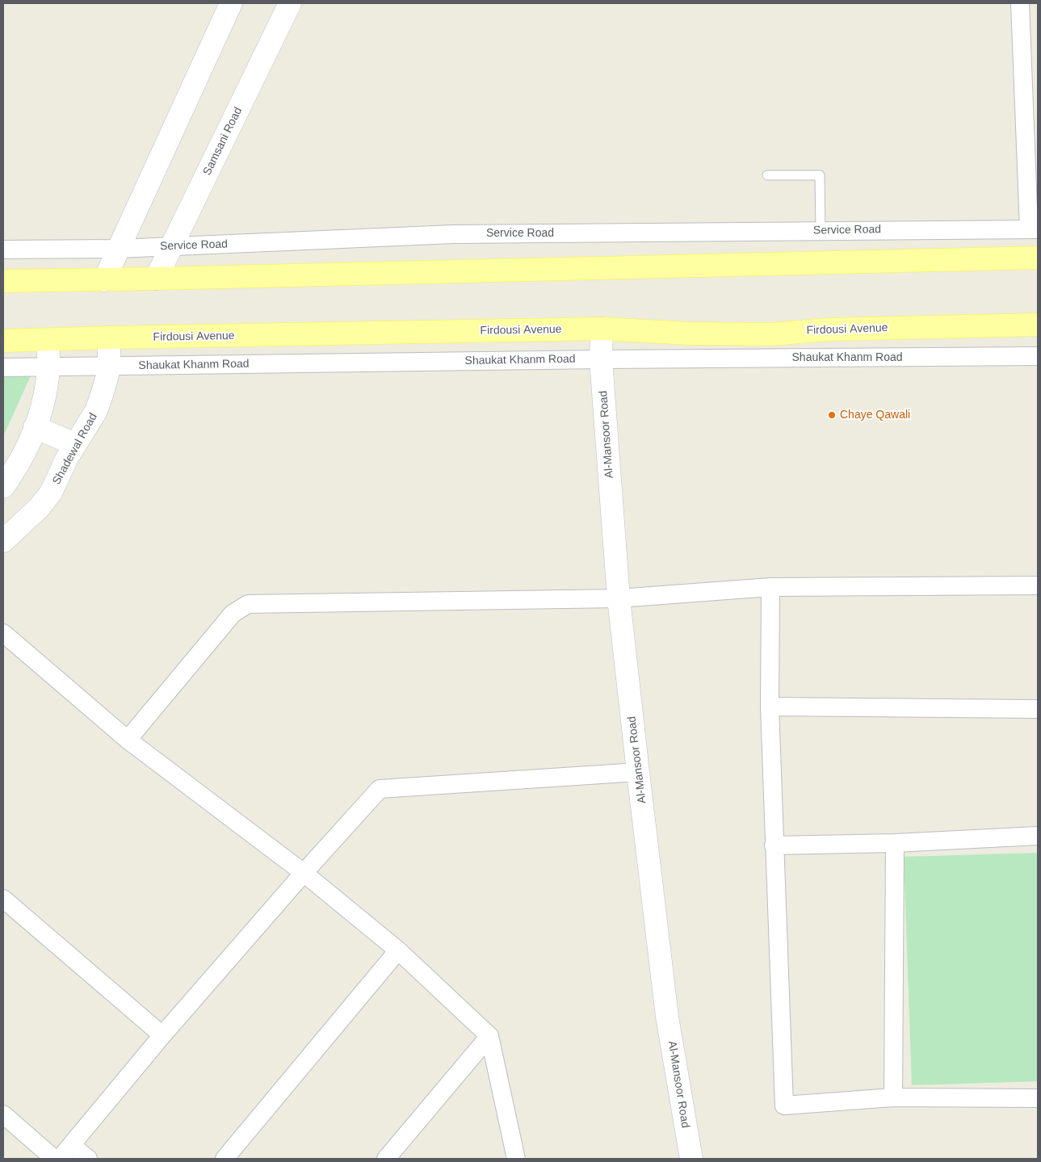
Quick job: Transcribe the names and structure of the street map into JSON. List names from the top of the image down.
{
  "streets": {
    "main road": ["Firdousi Avenue"],
    "street": [
      "Samsani Road",
      "Service Road",
      "Shaukat Khanm Road",
      "Al-Mansoor Road",
      "Shadewal Road"
    ]
  },
  "crossings": [
    ["Samsani Road", "Service Road"],
    ["Firdousi Avenue", "Al-Mansoor Road"],
    ["Firdousi Avenue", "Shadewal Road"],
    ["Shaukat Khanm Road", "Al-Mansoor Road"],
    ["Shaukat Khanm Road", "Shadewal Road"]
  ],
  "places": ["Chaye Qawali"]
}
